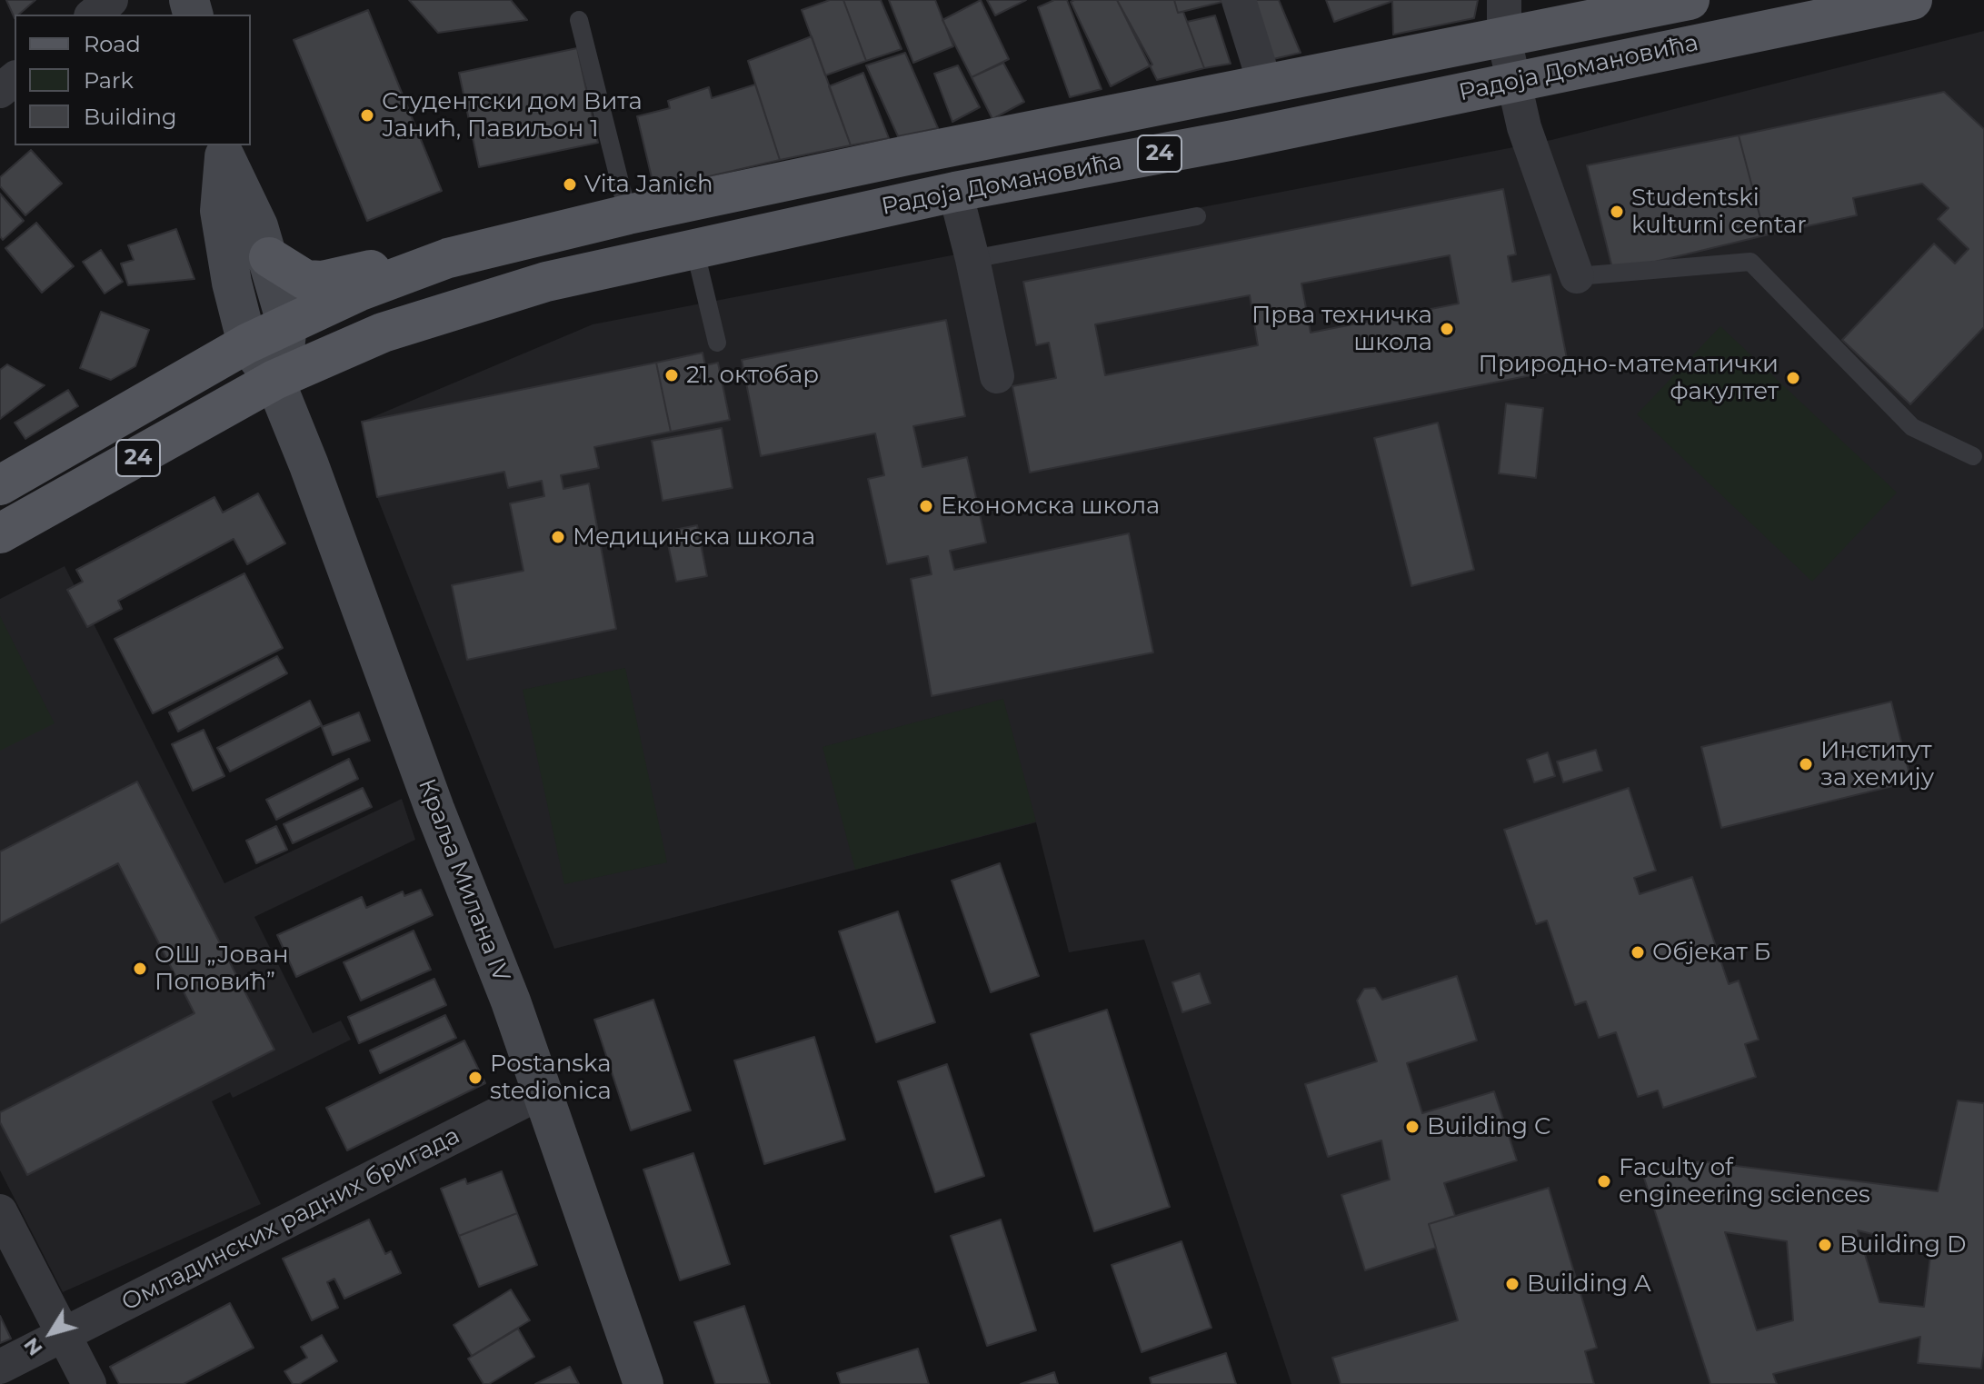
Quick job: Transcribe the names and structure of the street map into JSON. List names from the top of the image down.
{
  "streets": {
    "main road": ["Радоја Домановића", "24", "Краља Милана IV"],
    "street": ["Омладинских радних бригада"]
  },
  "crossings": [
    ["Радоја Домановића", "24"],
    ["Радоја Домановића", "Краља Милана IV"],
    ["24", "Краља Милана IV"],
    ["Краља Милана IV", "Омладинских радних бригада"]
  ],
  "places": [
    "Студентски дом Вита Јанић, Павиљон 1",
    "Vita Janich",
    "Studentski kulturni centar",
    "Прва техничка школа",
    "21. октобар",
    "Природно-математички факултет",
    "Економска школа",
    "Медицинска школа",
    "Институт за хемију",
    "Објекат Б",
    "ОШ „Јован Поповић”",
    "Postanska stedionica",
    "Building C",
    "Faculty of engineering sciences",
    "Building D",
    "Building A"
  ],
  "legend": ["Road", "Park", "Building"],
  "north": "bottom left"
}
